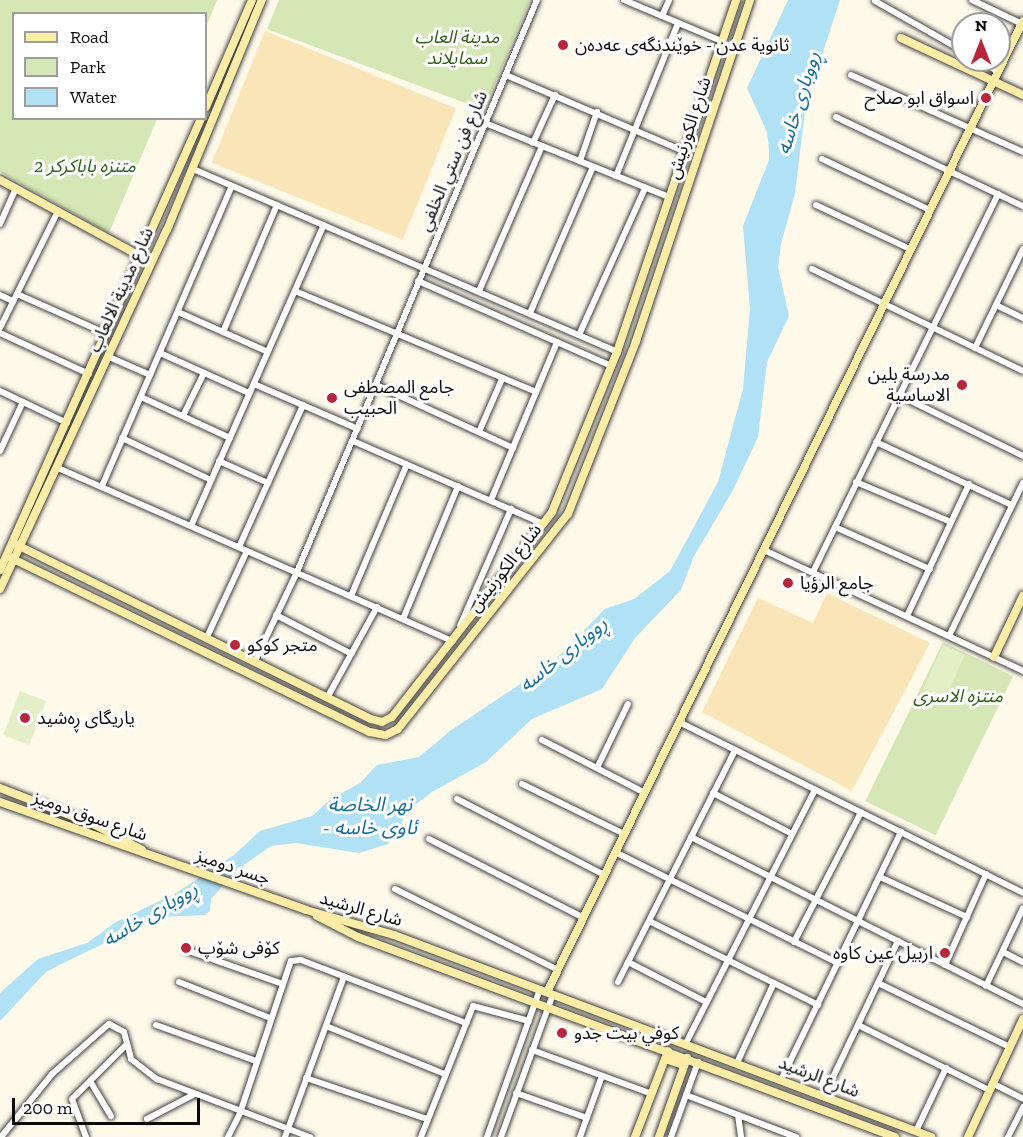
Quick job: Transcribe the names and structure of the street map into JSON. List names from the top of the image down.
{
  "streets": {
    "main road": [
      "شارع الكورنيش",
      "شارع مدينة الالعاب",
      "شارع سوق دوميز",
      "جسر دوميز",
      "شارع الرشيد"
    ],
    "street": ["شارع فن ستي الخلفي"]
  },
  "crossings": [
    ["شارع الكورنيش", "شارع فن ستي الخلفي"],
    ["شارع الكورنيش", "شارع مدينة الالعاب"],
    ["شارع سوق دوميز", "جسر دوميز"],
    ["جسر دوميز", "شارع الرشيد"]
  ],
  "water": ["ڕووباری خاسە", "نهر الخاصة - ئاوی خاسە"],
  "parks": ["مدينة العاب سمايلاند", "متنزه باباكركر 2", "منتزه الاسرى"],
  "places": [
    "ثانوية عدن - خوێندنگەی عەدەن",
    "اسواق ابو صلاح",
    "مدرسة بلين الاساسية",
    "جامع المصطفى الحبيب",
    "جامع الرؤيا",
    "متجر كوكو",
    "یاریگای ڕەشید",
    "کۆفی شۆپ",
    "اربيل عين كاوه",
    "كوفي بيت جدو"
  ],
  "legend": ["Road", "Park", "Water"],
  "scale_bar": "200 m",
  "north": "top"
}
